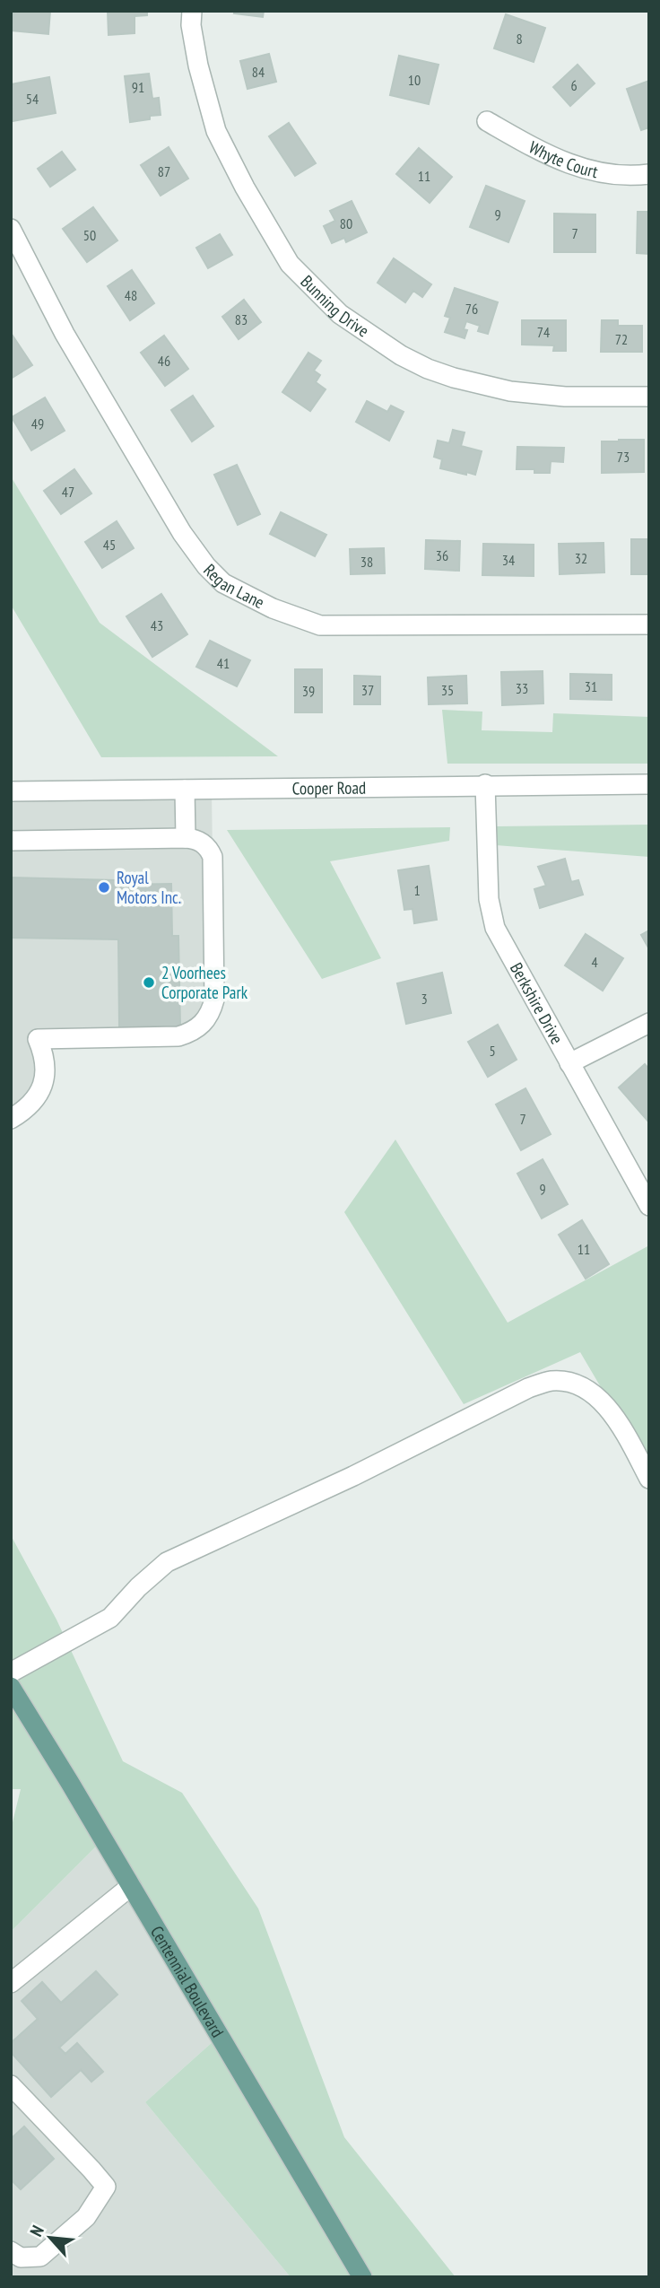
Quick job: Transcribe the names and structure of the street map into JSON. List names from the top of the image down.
{
  "streets": {
    "main road": ["Centennial Boulevard"],
    "street": [
      "Whyte Court",
      "Bunning Drive",
      "Regan Lane",
      "Cooper Road",
      "Berkshire Drive"
    ]
  },
  "crossings": [
    ["Cooper Road", "Berkshire Drive"]
  ],
  "places": ["Royal Motors Inc.", "2 Voorhees Corporate Park"],
  "house_numbers": [
    "8",
    "84",
    "10",
    "6",
    "91",
    "54",
    "87",
    "11",
    "9",
    "80",
    "7",
    "50",
    "48",
    "76",
    "83",
    "74",
    "72",
    "46",
    "49",
    "73",
    "47",
    "45",
    "36",
    "32",
    "34",
    "38",
    "43",
    "41",
    "31",
    "33",
    "37",
    "35",
    "39",
    "1",
    "4",
    "3",
    "5",
    "7",
    "9",
    "11"
  ],
  "north": "top left"
}
